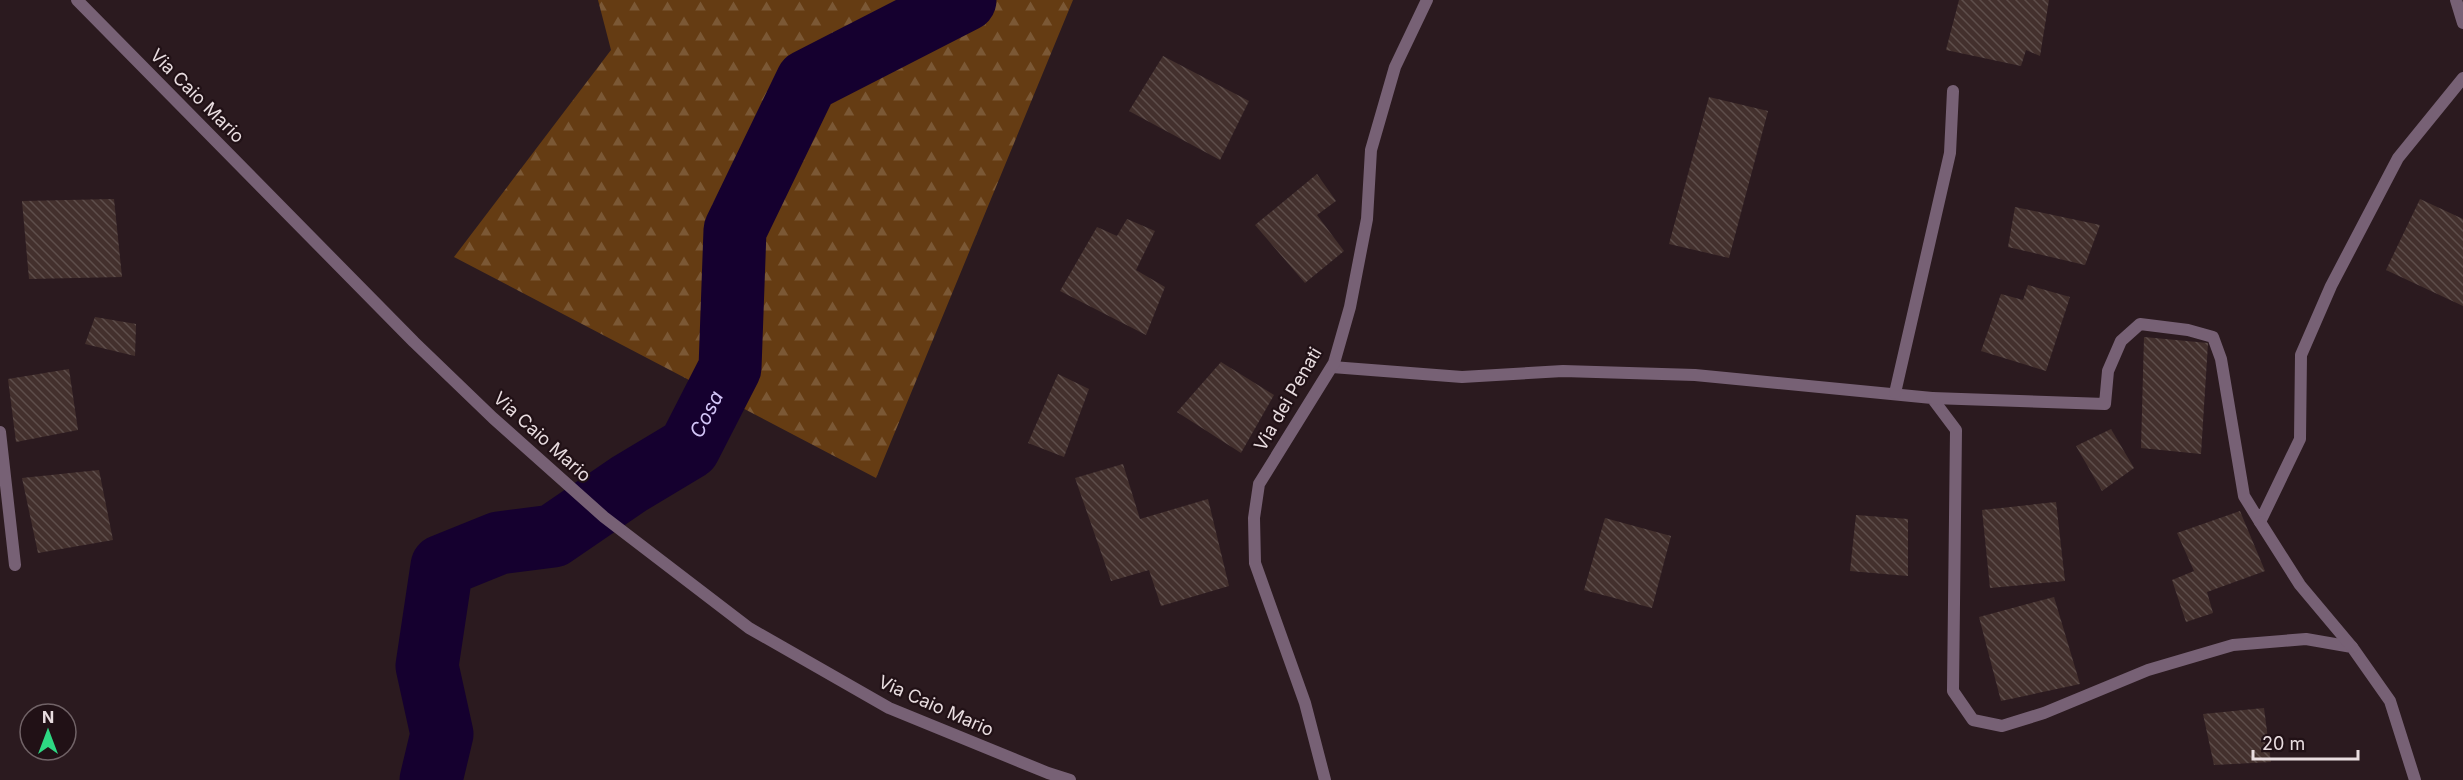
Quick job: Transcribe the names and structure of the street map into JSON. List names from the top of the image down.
{
  "streets": {
    "street": ["Via Caio Mario", "Via dei Penati"]
  },
  "water": ["Cosa"],
  "scale_bar": "20 m",
  "north": "top"
}
